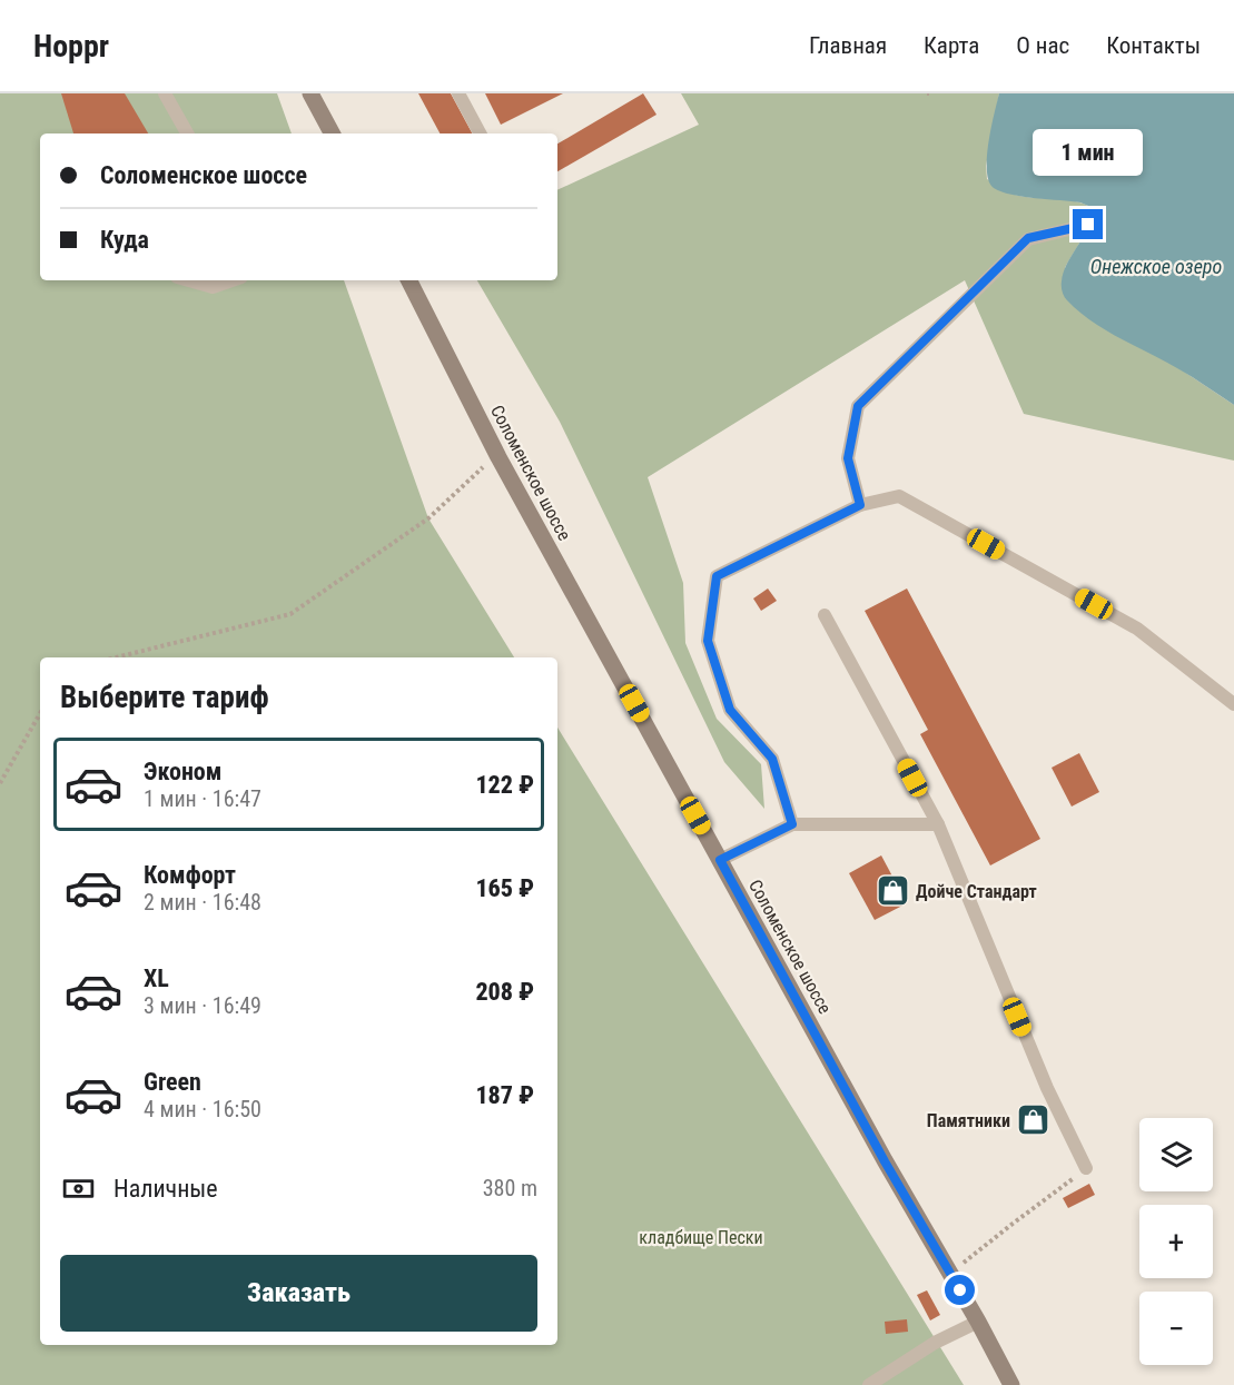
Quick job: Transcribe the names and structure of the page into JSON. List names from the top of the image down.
{
  "streets": {
    "main road": ["Соломенское шоссе"]
  },
  "water": ["Онежское озеро"],
  "parks": ["кладбище Пески"],
  "places": {
    "shop": ["Дойче Стандарт", "Памятники"]
  },
  "page": {
    "header": "Hoppr",
    "nav": [
      "Главная",
      "Карта",
      "О нас",
      "Контакты"
    ],
    "bubble": "1 мин",
    "banner": ["Соломенское шоссе", "Куда"],
    "heading": "Выберите тариф",
    "list": [
      {
        "name": "Эконом",
        "note": "1 мин · 16:47",
        "value": "122 ₽"
      },
      {
        "name": "Комфорт",
        "note": "2 мин · 16:48",
        "value": "165 ₽"
      },
      {
        "name": "XL",
        "note": "3 мин · 16:49",
        "value": "208 ₽"
      },
      {
        "name": "Green",
        "note": "4 мин · 16:50",
        "value": "187 ₽"
      }
    ],
    "map_buttons": ["+", "−"],
    "pay": ["Наличные", "380 m"],
    "buttons": "Заказать"
  }
}
